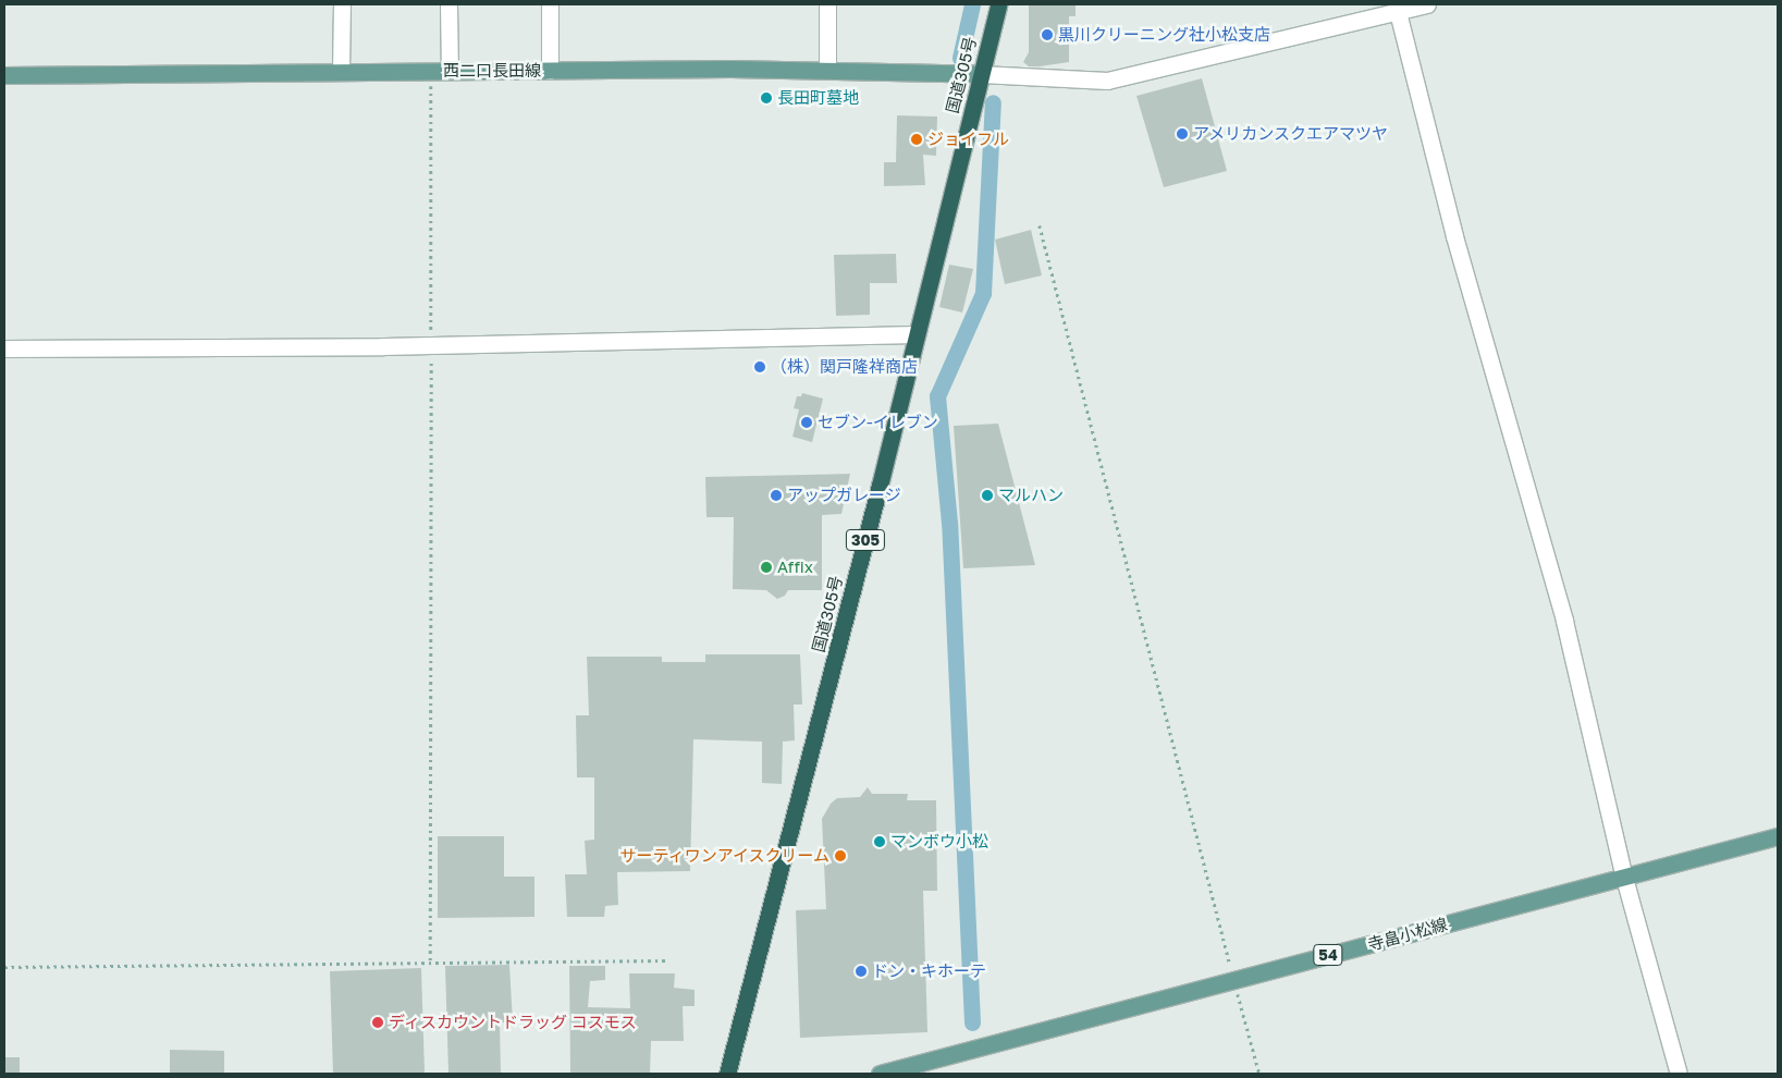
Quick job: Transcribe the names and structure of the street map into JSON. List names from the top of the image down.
{
  "streets": {
    "highway": ["国道305号", "305"],
    "main road": ["西二口長田線", "寺畠小松線", "54"]
  },
  "crossings": [
    ["西二口長田線", "国道305号"]
  ],
  "places": [
    "黒川クリーニング社小松支店",
    "長田町墓地",
    "アメリカンスクエアマツヤ",
    "ジョイフル",
    "（株）関戸隆祥商店",
    "セブン-イレブン",
    "アップガレージ",
    "マルハン",
    "Affix",
    "マンボウ小松",
    "サーティワンアイスクリーム",
    "ドン・キホーテ",
    "ディスカウントドラッグ コスモス"
  ]
}
